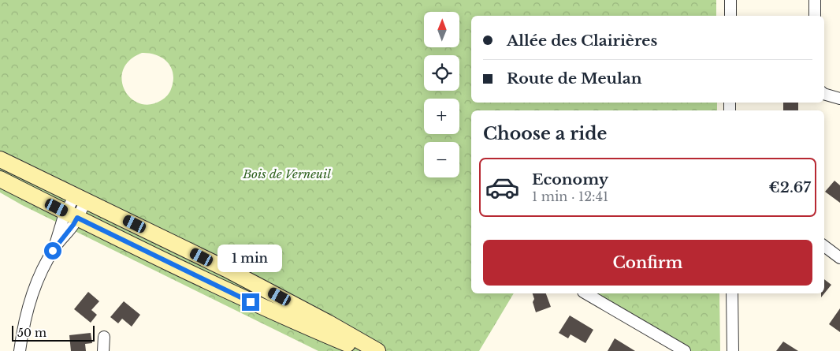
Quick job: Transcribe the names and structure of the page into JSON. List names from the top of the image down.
{
  "parks": ["Bois de Verneuil"],
  "scale_bar": "50 m",
  "north": "top",
  "page": {
    "map_buttons": ["+", "−"],
    "banner": ["Allée des Clairières", "Route de Meulan"],
    "heading": "Choose a ride",
    "list": [
      {
        "name": "Economy",
        "note": "1 min · 12:41",
        "value": "€2.67"
      }
    ],
    "buttons": "Confirm",
    "bubble": "1 min",
    "scale": "50 m"
  }
}
